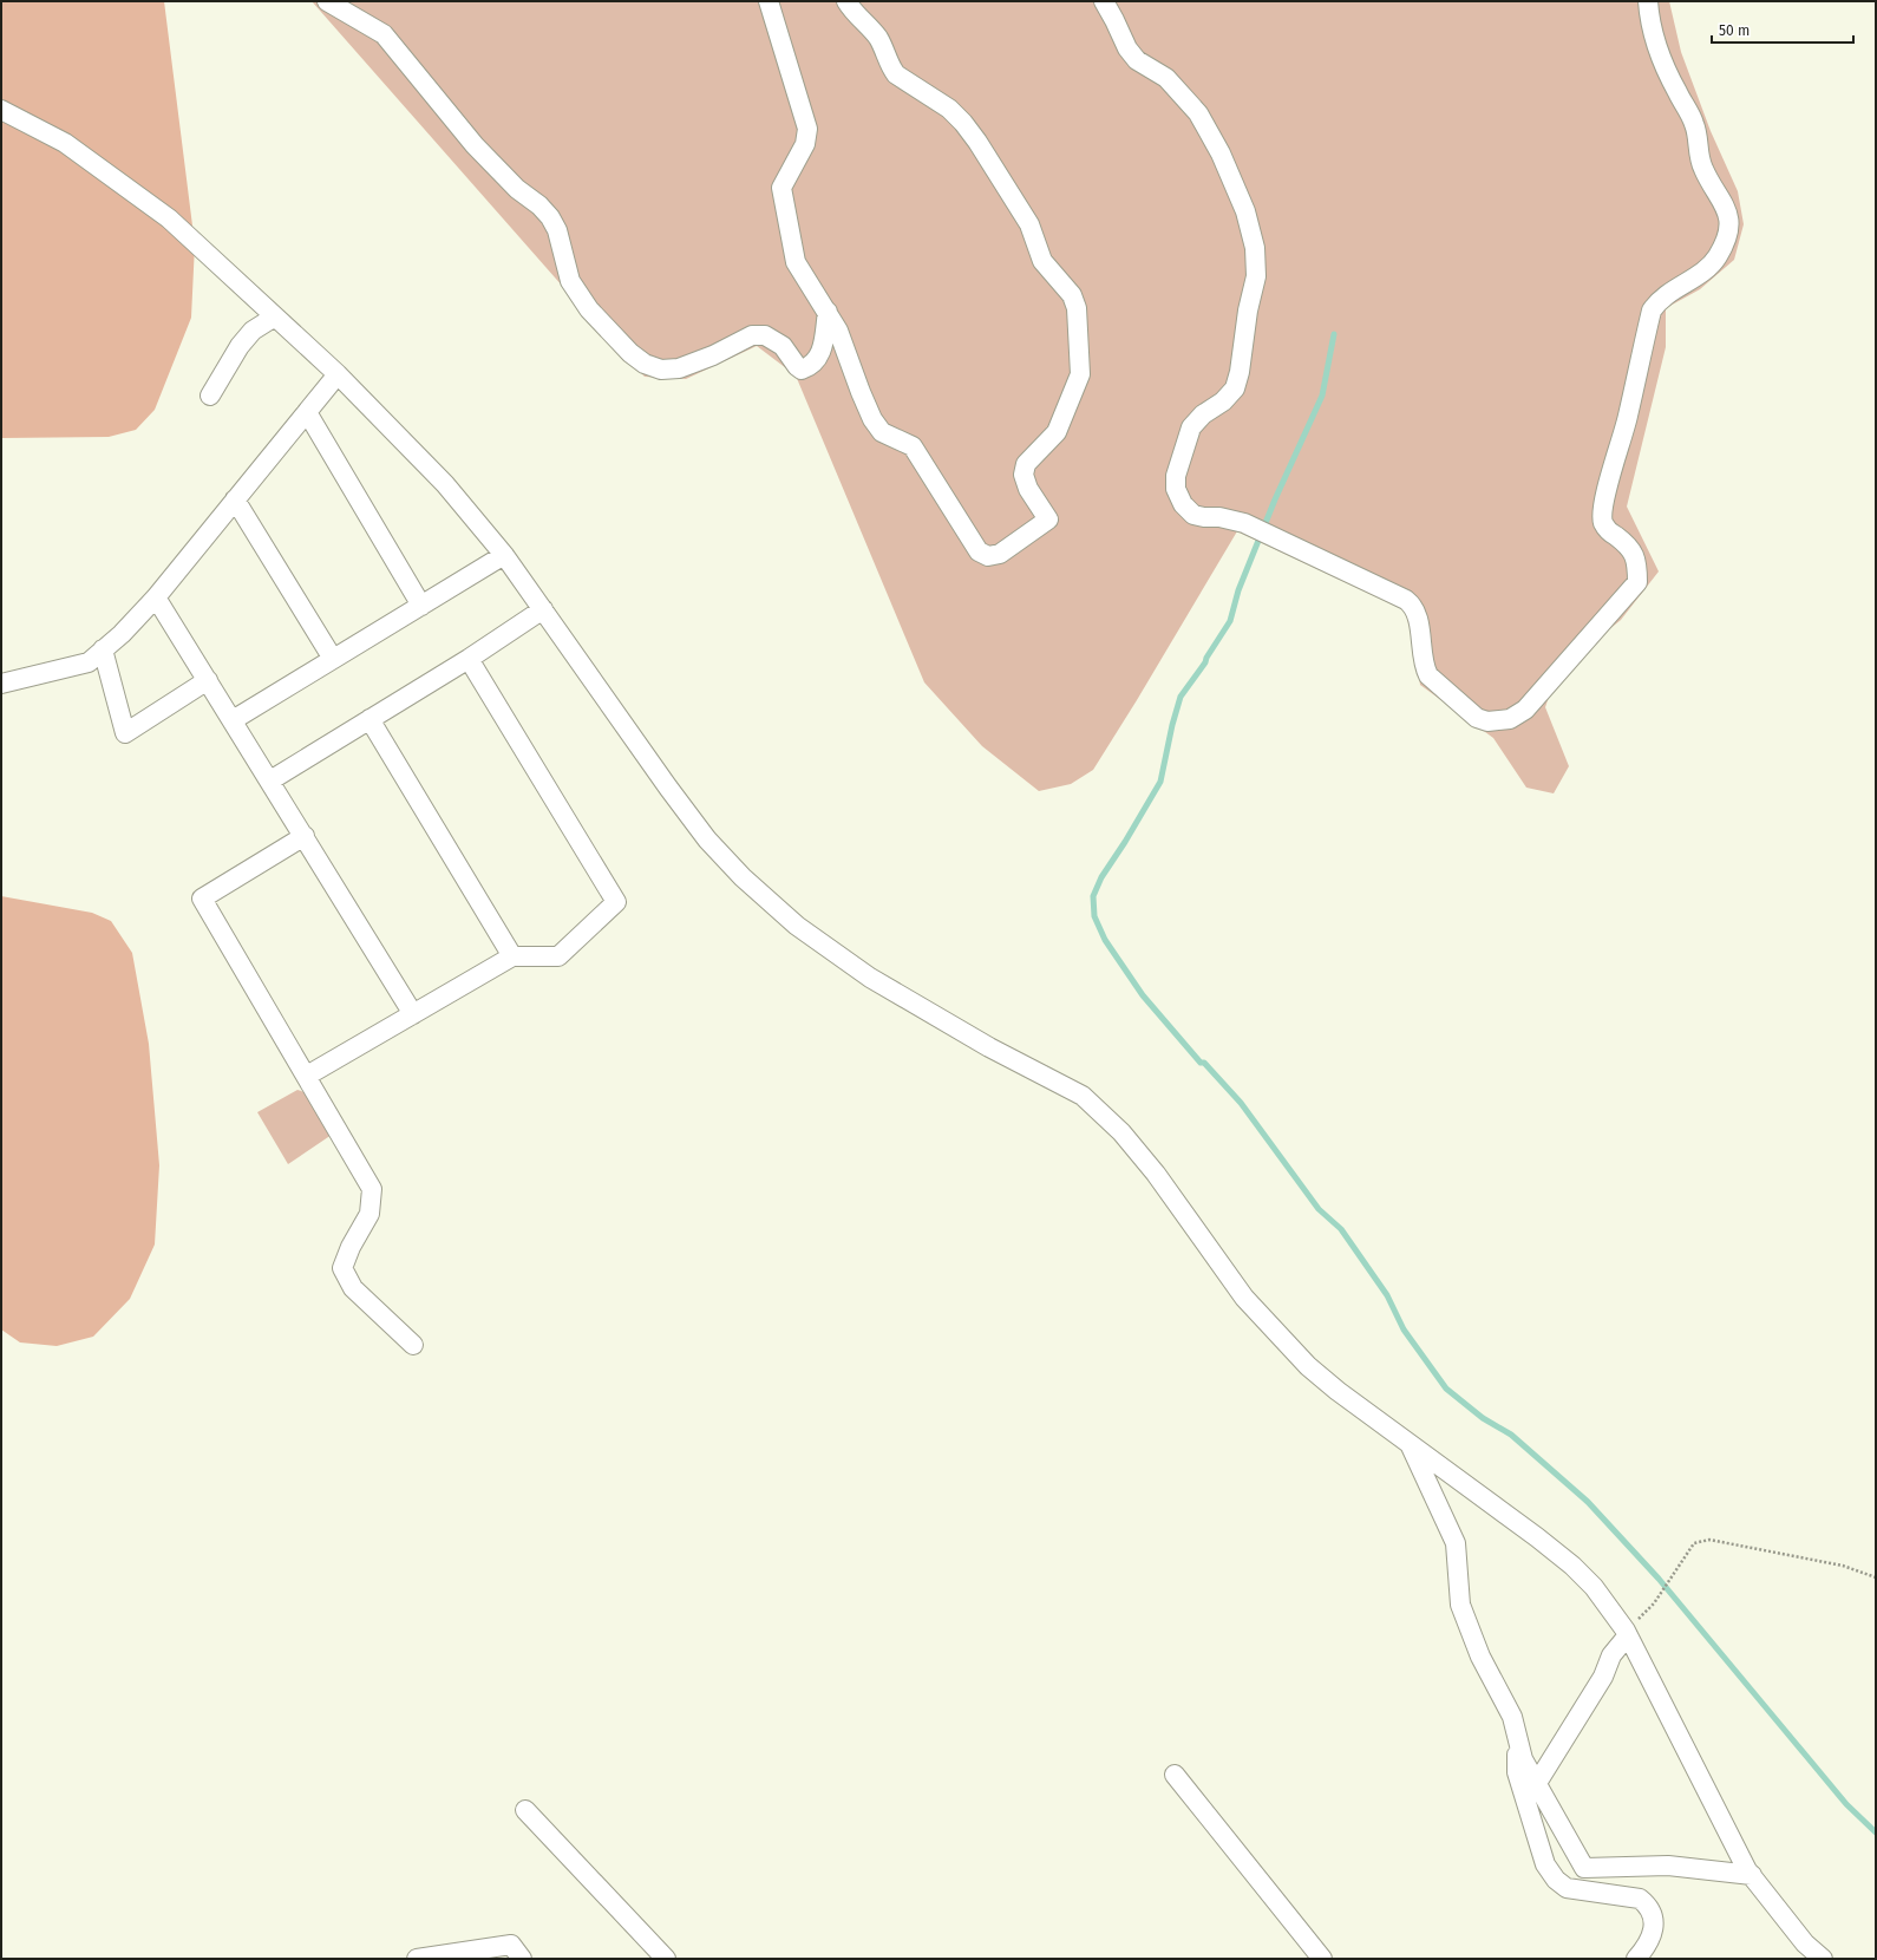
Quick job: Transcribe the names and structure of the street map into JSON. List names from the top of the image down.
{
  "scale_bar": "50 m"
}
